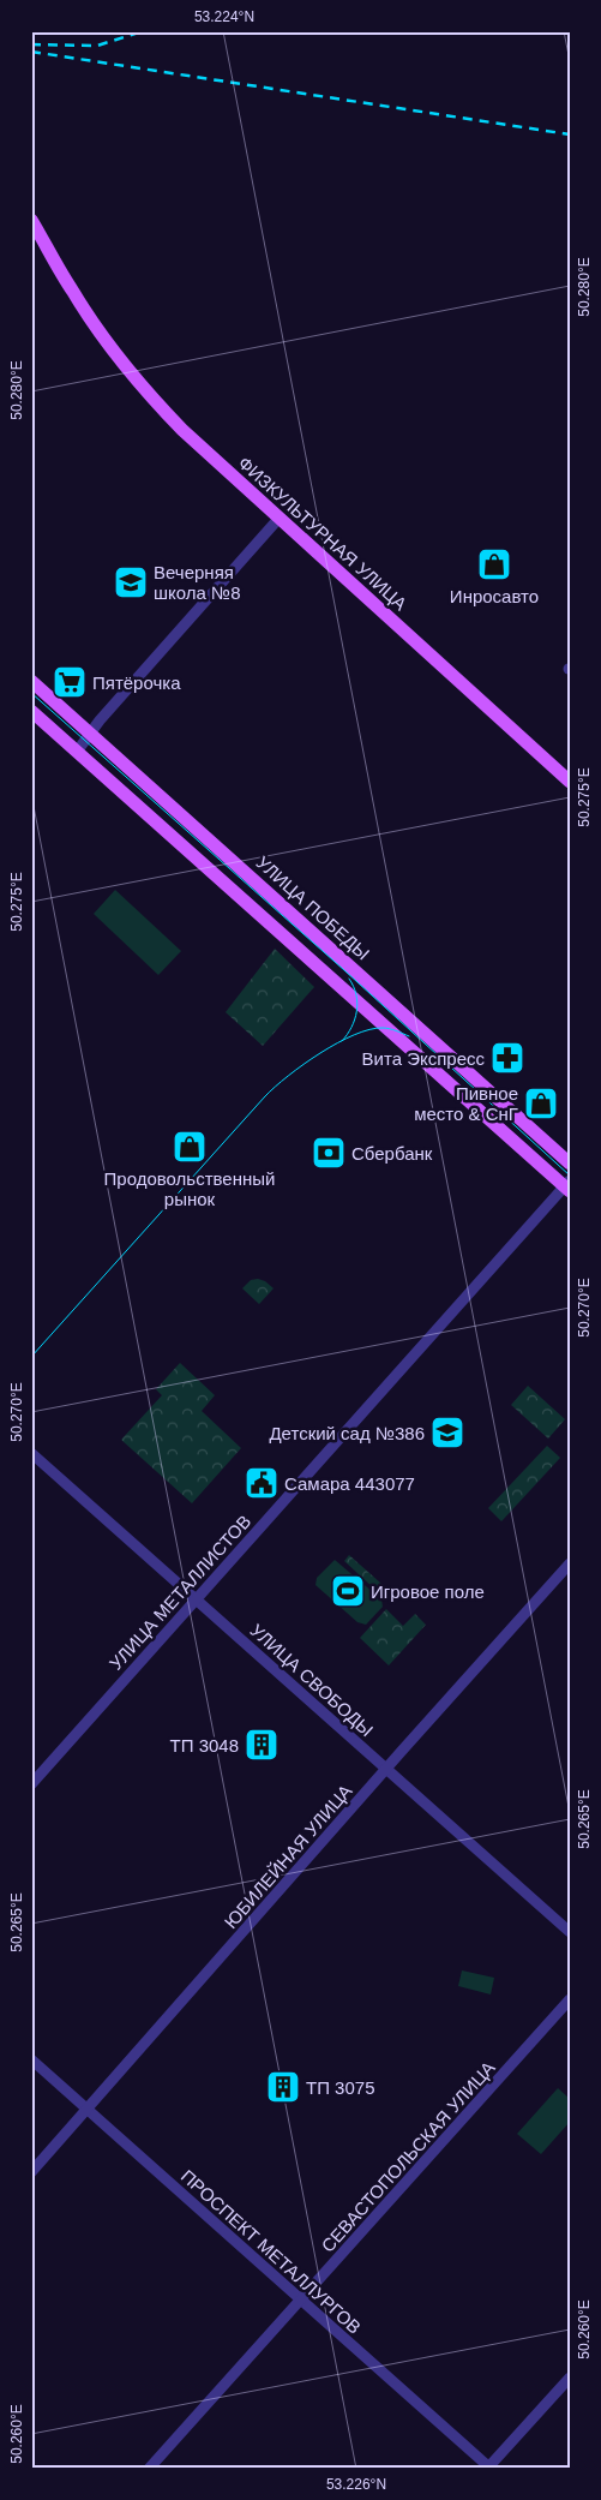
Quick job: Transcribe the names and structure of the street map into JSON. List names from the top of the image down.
{
  "streets": {
    "main road": ["ФИЗКУЛЬТУРНАЯ УЛИЦА", "УЛИЦА ПОБЕДЫ"],
    "street": [
      "УЛИЦА МЕТАЛЛИСТОВ",
      "УЛИЦА СВОБОДЫ",
      "ЮБИЛЕЙНАЯ УЛИЦА",
      "СЕВАСТОПОЛЬСКАЯ УЛИЦА",
      "ПРОСПЕКТ МЕТАЛЛУРГОВ"
    ]
  },
  "crossings": [
    ["УЛИЦА МЕТАЛЛИСТОВ", "УЛИЦА СВОБОДЫ"],
    ["УЛИЦА СВОБОДЫ", "ЮБИЛЕЙНАЯ УЛИЦА"],
    ["ЮБИЛЕЙНАЯ УЛИЦА", "ПРОСПЕКТ МЕТАЛЛУРГОВ"],
    ["СЕВАСТОПОЛЬСКАЯ УЛИЦА", "ПРОСПЕКТ МЕТАЛЛУРГОВ"]
  ],
  "places": {
    "shop": ["Инросавто", "Пивное место & СнГ", "Продовольственный рынок"],
    "school or university": ["Вечерняя школа №8", "Детский сад №386"],
    "supermarket": ["Пятёрочка"],
    "pharmacy": ["Вита Экспресс"],
    "bank": ["Сбербанк"],
    "public building": ["Самара 443077"],
    "sports": ["Игровое поле"],
    "building": ["ТП 3048", "ТП 3075"]
  },
  "coordinates": [
    "53.224°N",
    "50.280°E",
    "50.275°E",
    "50.270°E",
    "50.265°E",
    "50.260°E",
    "53.226°N"
  ]
}
